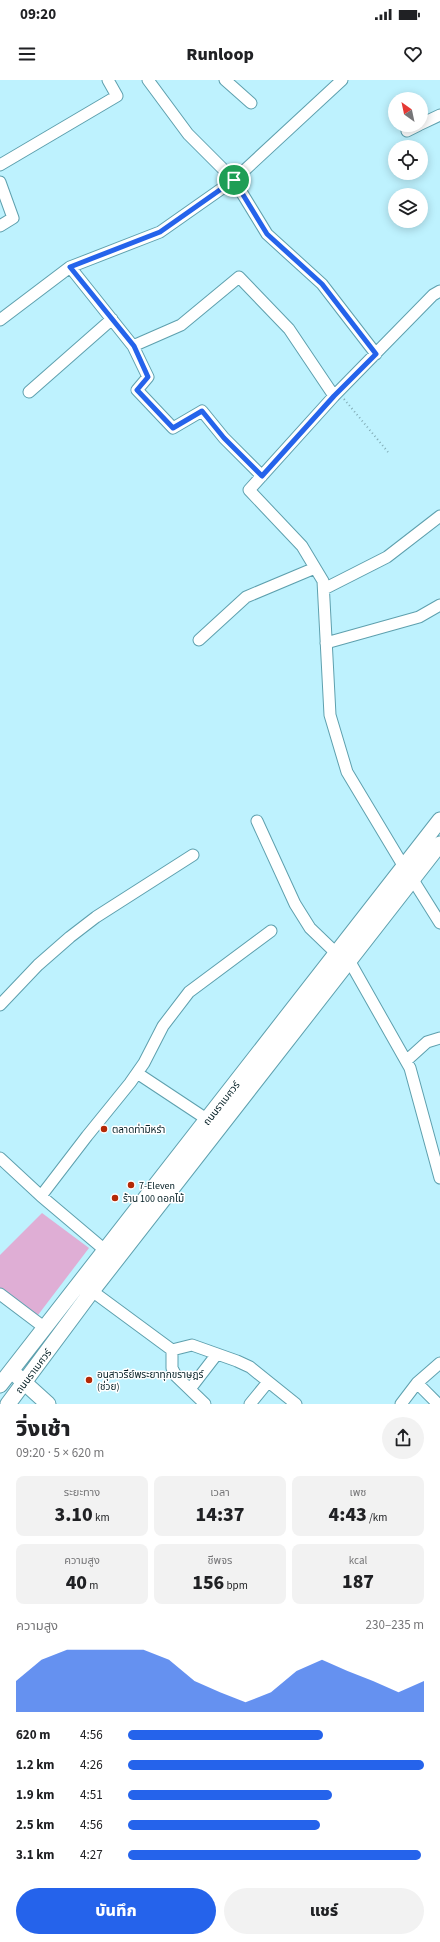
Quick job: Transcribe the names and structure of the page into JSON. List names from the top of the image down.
{
  "streets": {
    "main road": ["ถนนราเมศวร์"]
  },
  "places": [
    "ตลาดท่ามิหรำ",
    "7-Eleven",
    "ร้าน 100 ดอกไม้",
    "อนุสาวรีย์พระยาทุกขราษฎร์ (ช่วย)"
  ],
  "north": "top left",
  "page": {
    "status": "09:20",
    "header": "Runloop",
    "heading": ["วิ่งเช้า", "09:20 · 5 × 620 m"],
    "stats": [
      ["ระยะทาง", "3.10 km"],
      ["เวลา", "14:37"],
      ["เพซ", "4:43 /km"],
      ["ความสูง", "40 m"],
      ["ชีพจร", "156 bpm"],
      ["kcal", "187"]
    ],
    "chart": ["ความสูง", "230–235 m"],
    "list": [
      {
        "name": "620 m",
        "note": "4:56"
      },
      {
        "name": "1.2 km",
        "note": "4:26"
      },
      {
        "name": "1.9 km",
        "note": "4:51"
      },
      {
        "name": "2.5 km",
        "note": "4:56"
      },
      {
        "name": "3.1 km",
        "note": "4:27"
      }
    ],
    "buttons": ["บันทึก", "แชร์"]
  }
}
